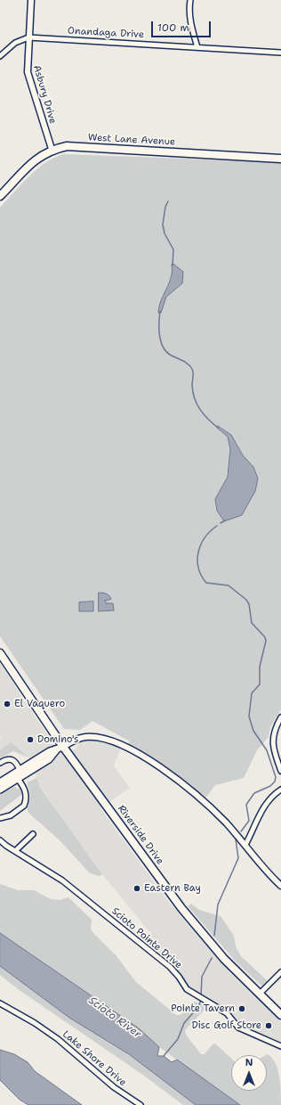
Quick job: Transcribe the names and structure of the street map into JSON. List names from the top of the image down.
{
  "streets": {
    "main road": ["West Lane Avenue", "Riverside Drive"],
    "street": [
      "Onandaga Drive",
      "Asbury Drive",
      "Scioto Pointe Drive",
      "Lake Shore Drive"
    ]
  },
  "crossings": [
    ["Onandaga Drive", "Asbury Drive"],
    ["Asbury Drive", "West Lane Avenue"]
  ],
  "water": ["Scioto River"],
  "places": [
    "El Vaquero",
    "Domino's",
    "Eastern Bay",
    "Pointe Tavern",
    "Disc Golf Store"
  ],
  "scale_bar": "100 m",
  "north": "top"
}
